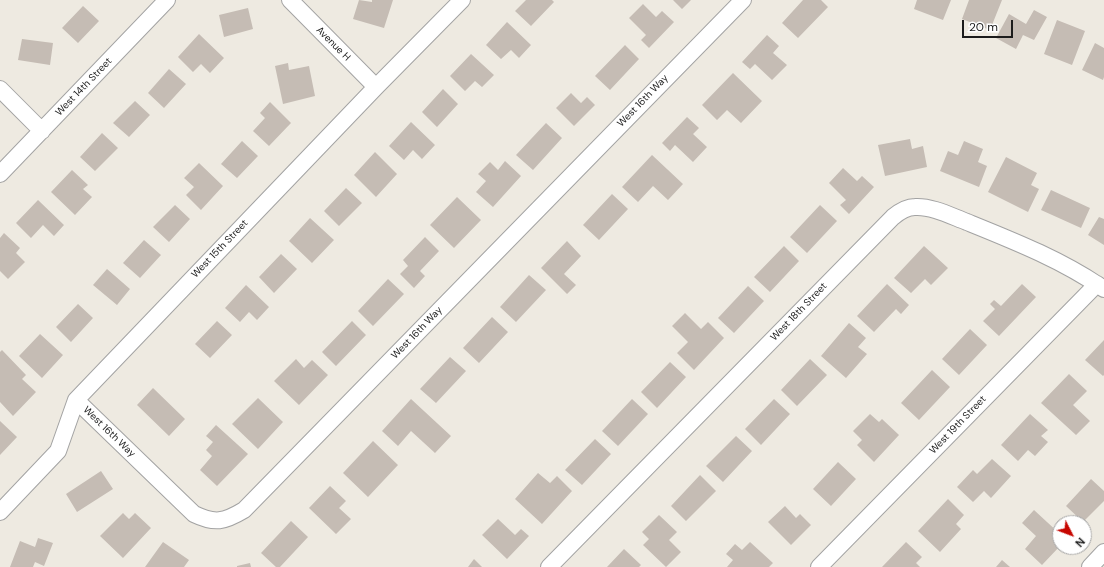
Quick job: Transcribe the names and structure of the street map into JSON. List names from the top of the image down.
{
  "streets": {
    "street": [
      "Avenue H",
      "West 14th Street",
      "West 16th Way",
      "West 15th Street",
      "West 18th Street",
      "West 19th Street"
    ]
  },
  "crossings": [
    ["Avenue H", "West 15th Street"],
    ["West 16th Way", "West 15th Street"],
    ["West 18th Street", "West 19th Street"]
  ],
  "scale_bar": "20 m",
  "north": "bottom right"
}
